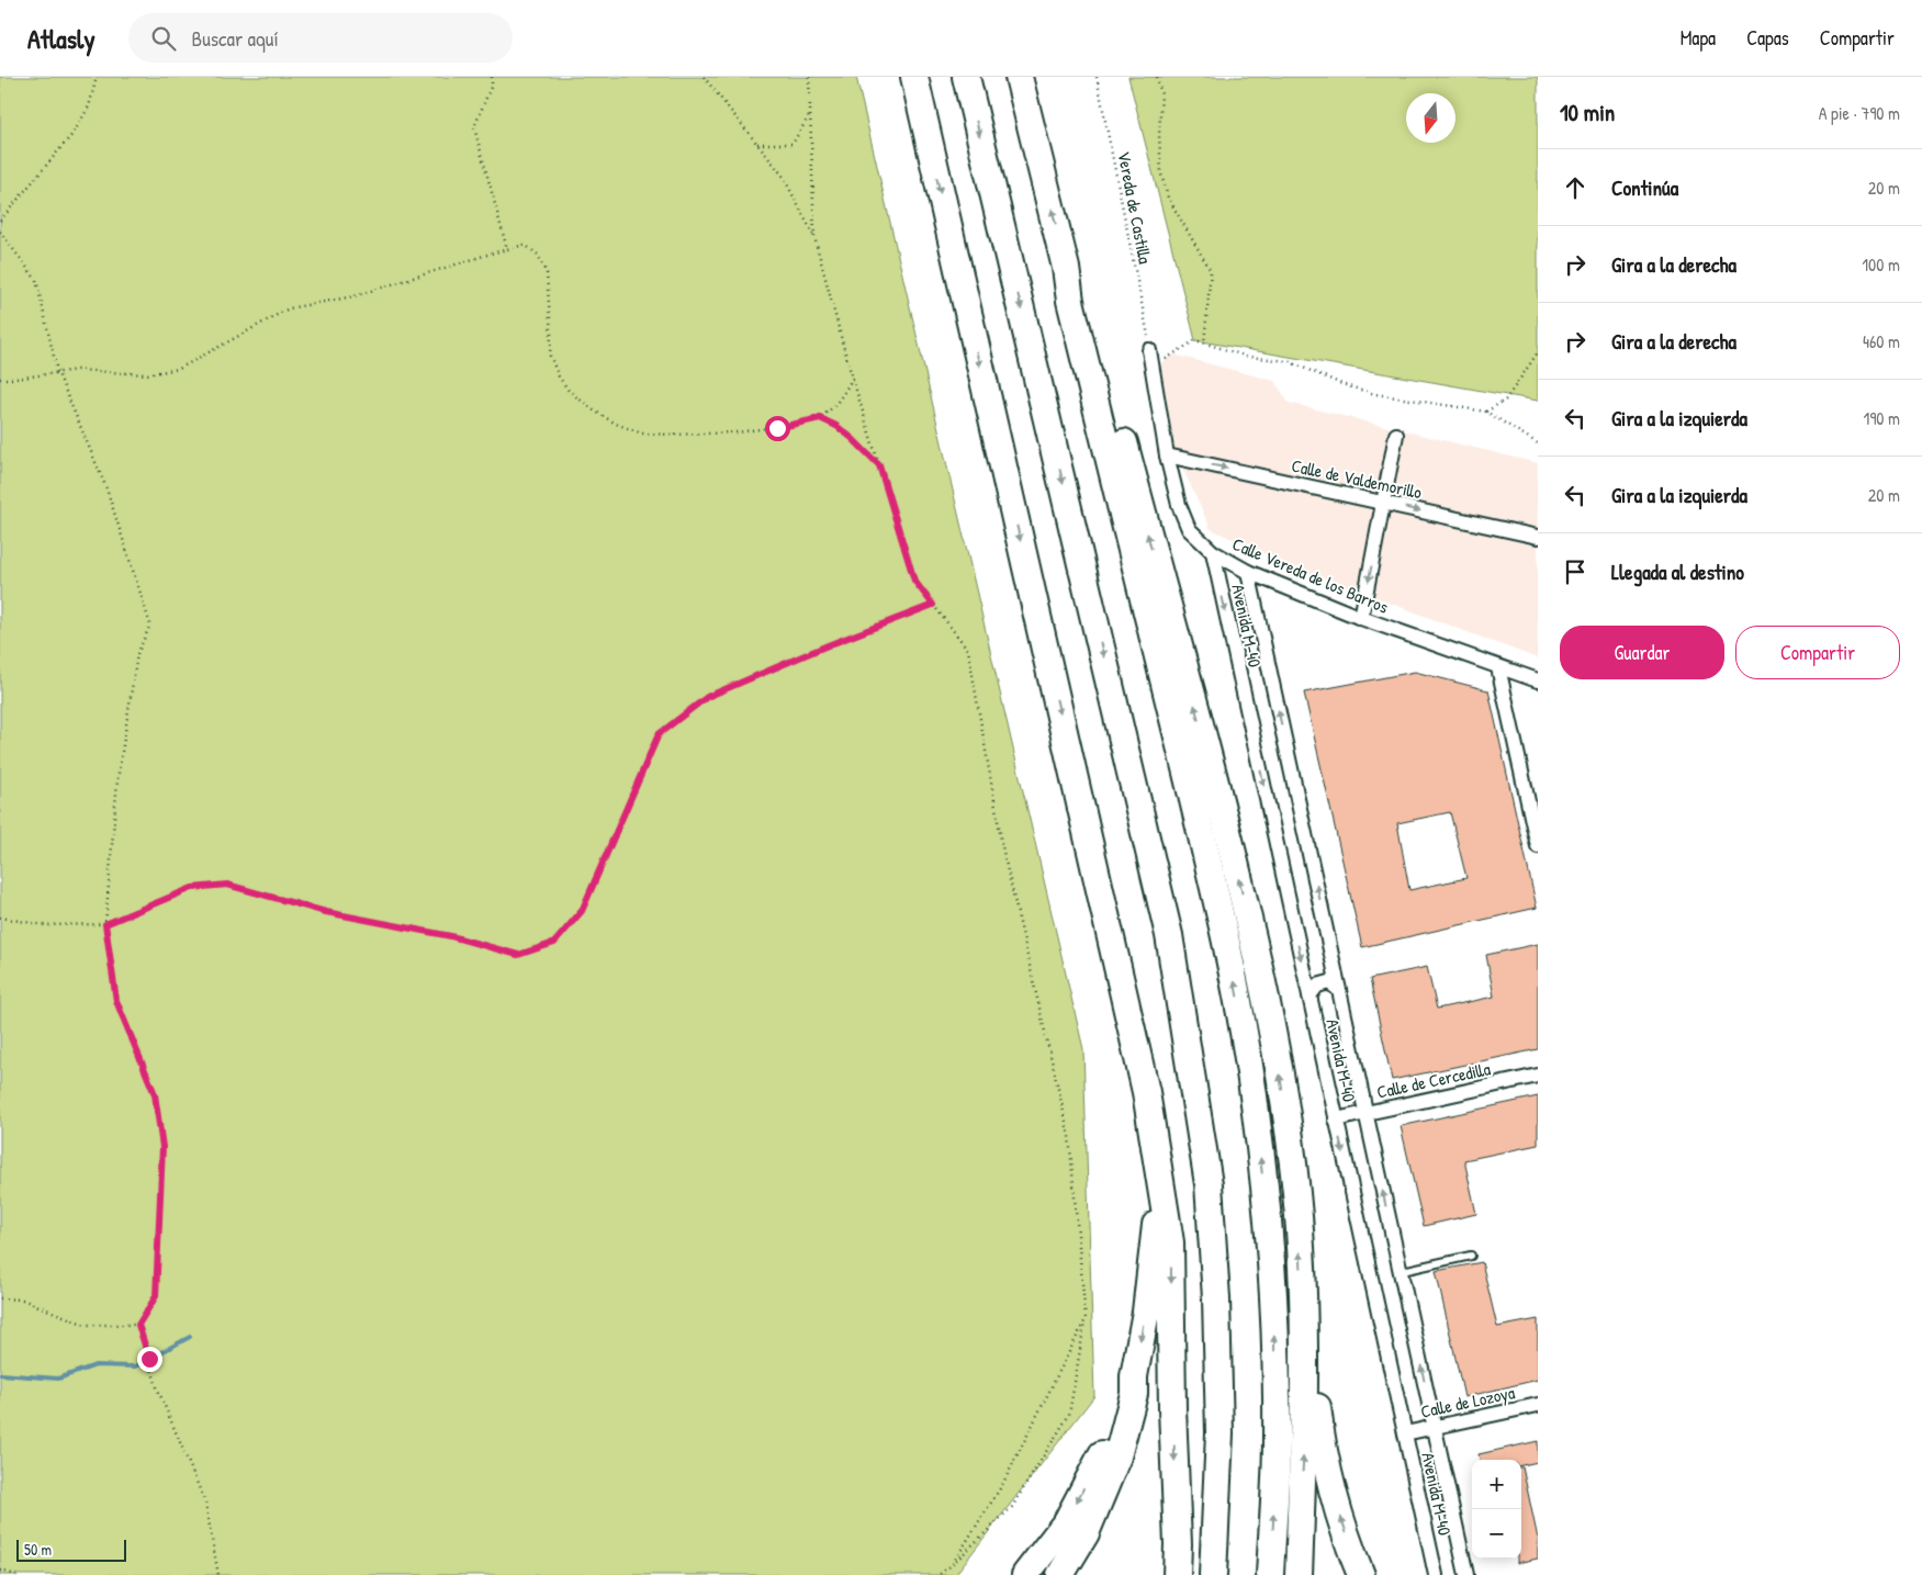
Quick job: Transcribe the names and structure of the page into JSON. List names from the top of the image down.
{
  "streets": {
    "street": [
      "Calle de Valdemorillo",
      "Calle Vereda de los Barros",
      "Avenida M-40",
      "Calle de Cercedilla",
      "Calle de Lozoya"
    ],
    "path": ["Vereda de Castilla"]
  },
  "crossings": [
    ["Vereda de Castilla", "Calle Vereda de los Barros"],
    ["Calle de Valdemorillo", "Calle Vereda de los Barros"],
    ["Calle Vereda de los Barros", "Avenida M-40"],
    ["Avenida M-40", "Calle de Cercedilla"],
    ["Avenida M-40", "Calle de Lozoya"]
  ],
  "one_way": ["Calle de Valdemorillo"],
  "scale_bar": "50 m",
  "north": "bottom",
  "page": {
    "header": "Atlasly",
    "search": "Buscar aquí",
    "nav": ["Mapa", "Capas", "Compartir"],
    "heading": ["10 min", "A pie · 790 m"],
    "list": [
      ["Continúa", "20 m"],
      ["Gira a la derecha", "100 m"],
      ["Gira a la derecha", "460 m"],
      ["Gira a la izquierda", "190 m"],
      ["Gira a la izquierda", "20 m"],
      "Llegada al destino"
    ],
    "buttons": ["Guardar", "Compartir"],
    "map_buttons": ["+", "−"],
    "scale": "50 m"
  }
}
